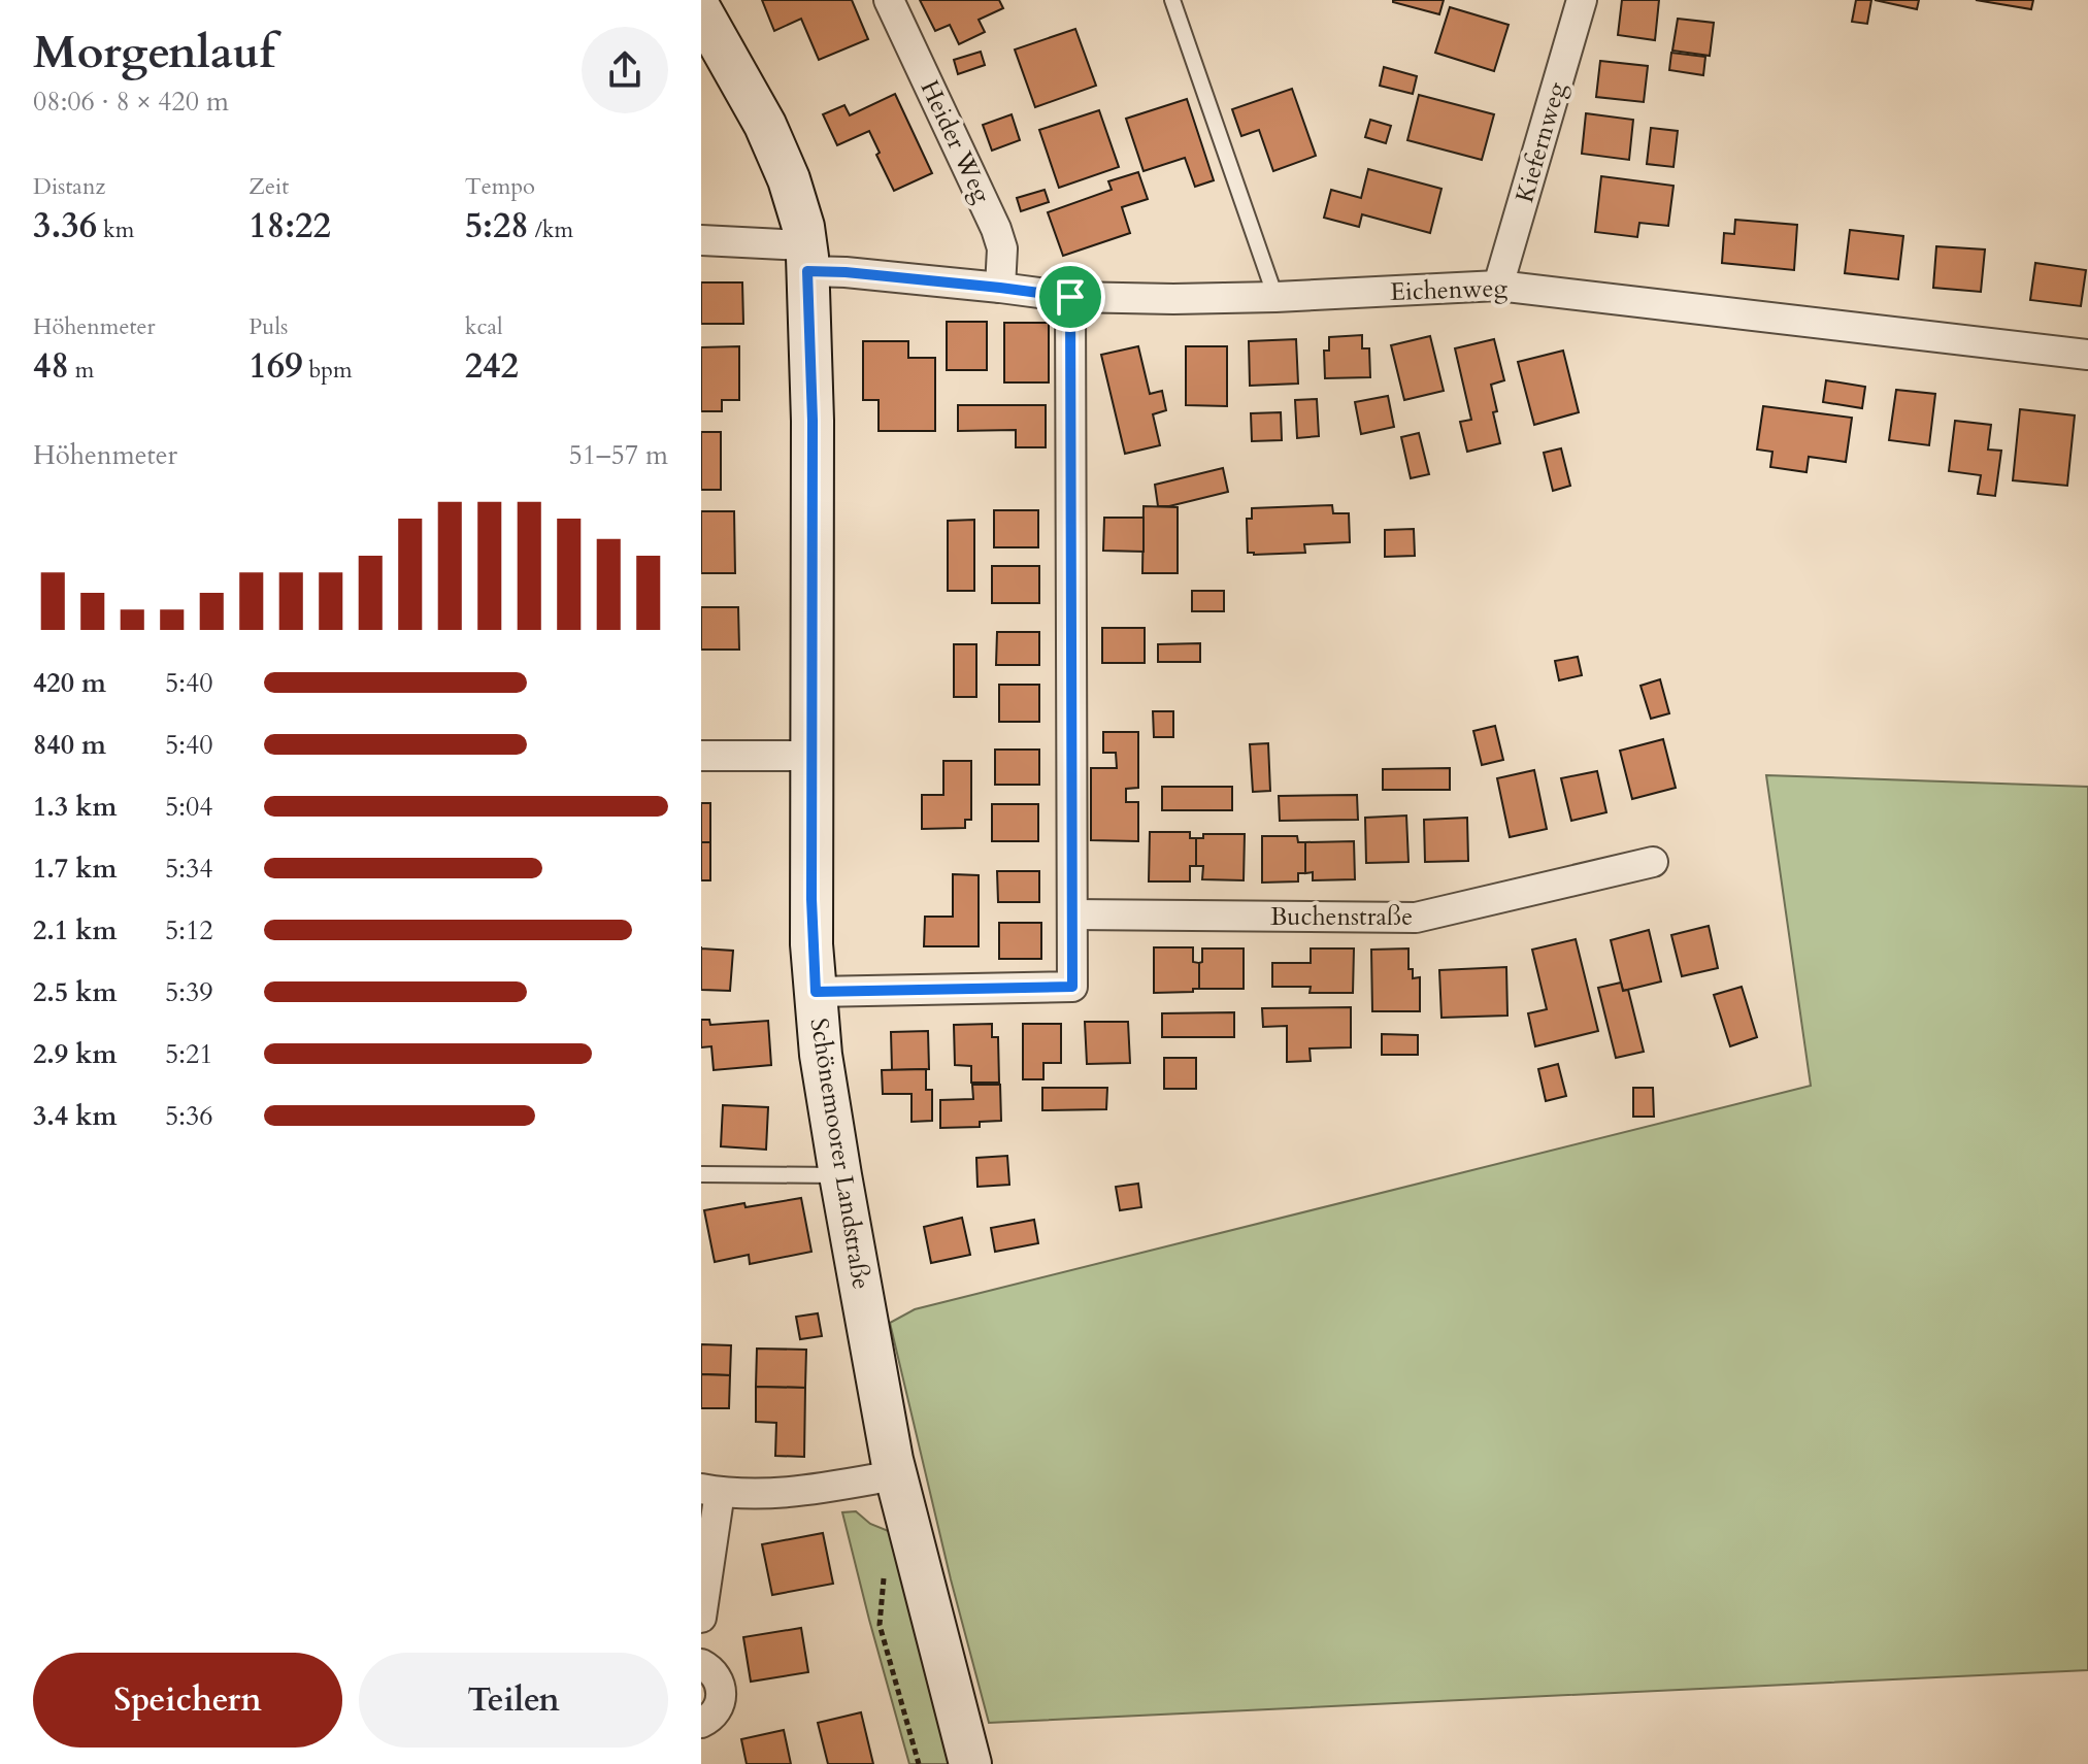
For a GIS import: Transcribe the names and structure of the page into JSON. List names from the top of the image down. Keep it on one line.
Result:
{"streets":{"street":["Heider Weg","Kiefernweg","Eichenweg","Buchenstraße","Schönemoorer Landstraße"]},"crossings":[["Heider Weg","Eichenweg"],["Kiefernweg","Eichenweg"],["Eichenweg","Schönemoorer Landstraße"]],"page":{"heading":["Morgenlauf","08:06 · 8 × 420 m"],"stats":[["Distanz","3.36 km"],["Zeit","18:22"],["Tempo","5:28 /km"],["Höhenmeter","48 m"],["Puls","169 bpm"],["kcal","242"]],"chart":["Höhenmeter","51–57 m"],"list":[{"name":"420 m","note":"5:40"},{"name":"840 m","note":"5:40"},{"name":"1.3 km","note":"5:04"},{"name":"1.7 km","note":"5:34"},{"name":"2.1 km","note":"5:12"},{"name":"2.5 km","note":"5:39"},{"name":"2.9 km","note":"5:21"},{"name":"3.4 km","note":"5:36"}],"buttons":["Speichern","Teilen"]}}
